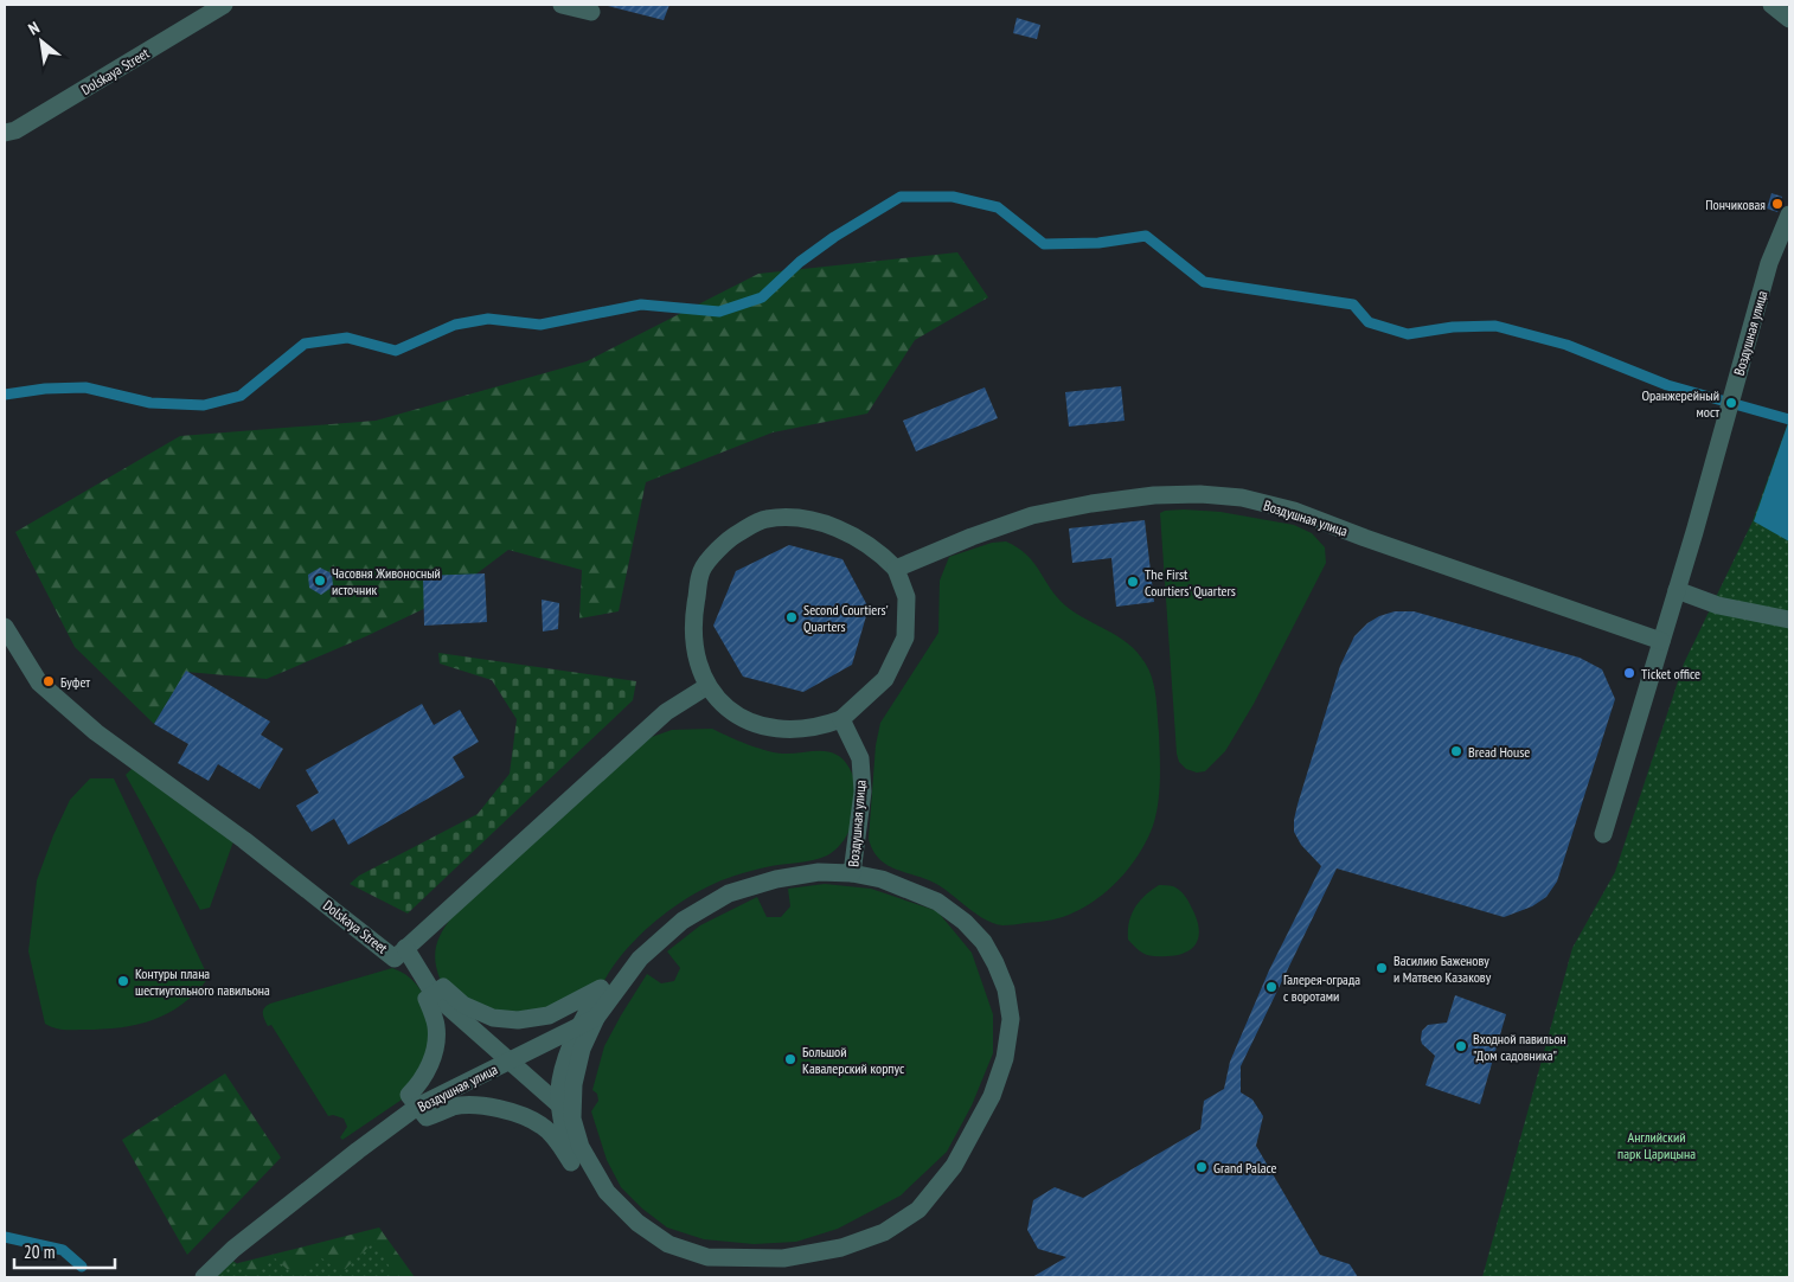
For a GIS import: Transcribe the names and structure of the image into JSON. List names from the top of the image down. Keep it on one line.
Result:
{"streets":{"street":["Dolskaya Street","Воздушная улица"]},"parks":["Английский парк Царицына"],"places":["Пончиковая","Оранжерейный мост","Часовня Живоносный источник","The First Courtiers' Quarters","Second Courtiers' Quarters","Ticket office","Буфет","Bread House","Василию Баженову и Матвею Казакову","Контуры плана шестиугольного павильона","Галерея-ограда с воротами","Входной павильон \"Дом садовника\"","Большой Кавалерский корпус","Grand Palace"],"scale_bar":"20 m","north":"top left"}
